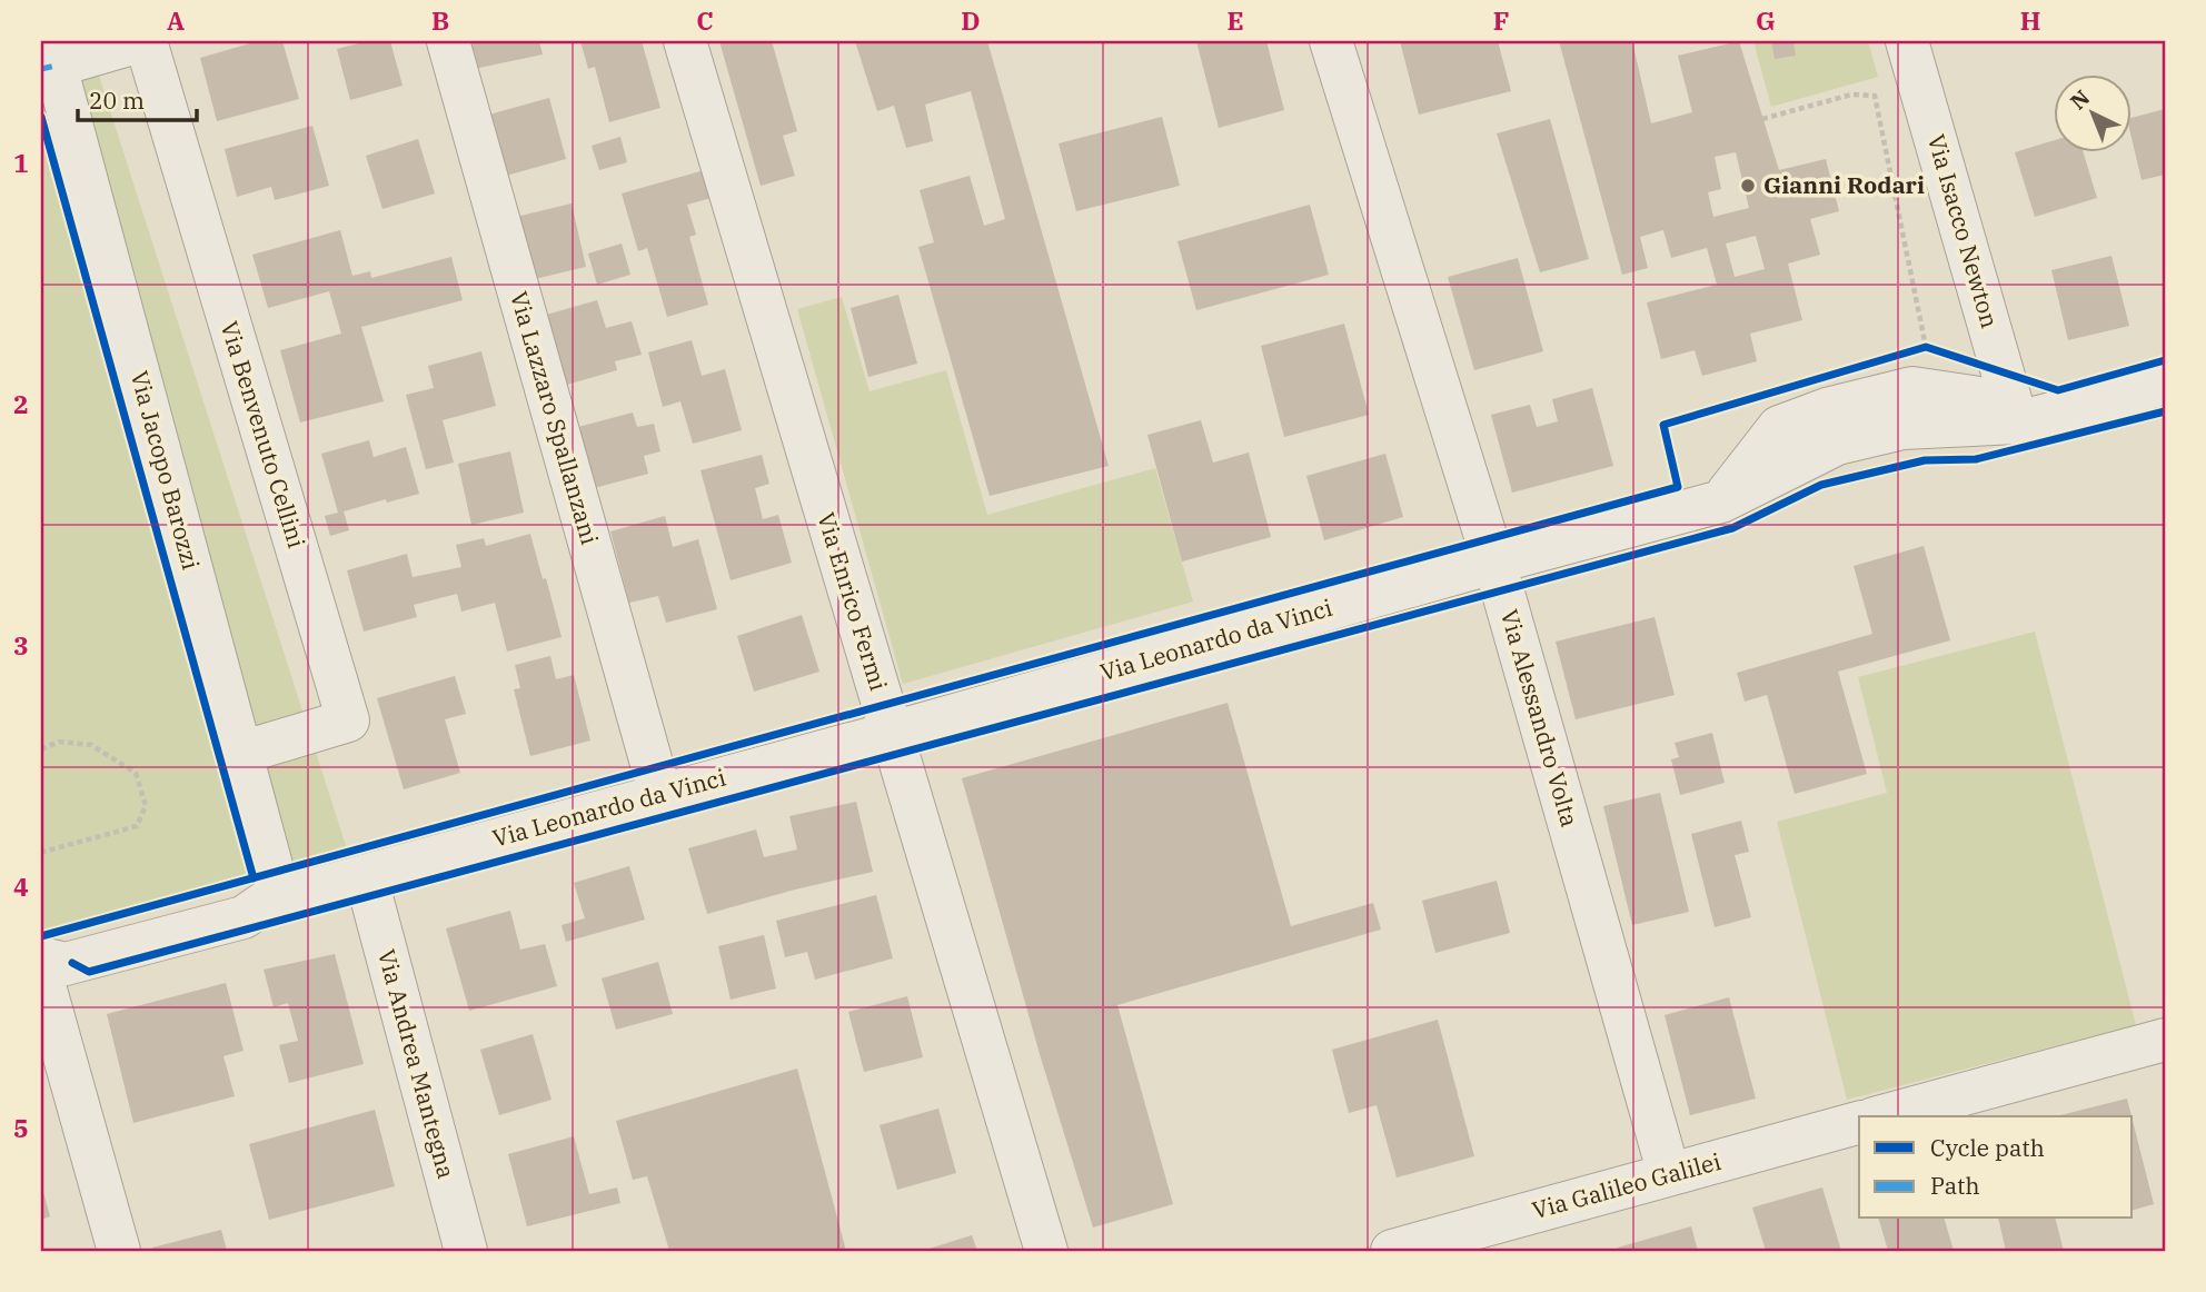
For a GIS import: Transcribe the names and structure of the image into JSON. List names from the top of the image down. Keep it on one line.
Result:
{"streets":{"street":["Via Isacco Newton","Via Lazzaro Spallanzani","Via Benvenuto Cellini","Via Jacopo Barozzi","Via Enrico Fermi","Via Leonardo da Vinci","Via Alessandro Volta","Via Andrea Mantegna","Via Galileo Galilei"]},"crossings":[["Via Isacco Newton","Via Leonardo da Vinci"],["Via Lazzaro Spallanzani","Via Leonardo da Vinci"],["Via Benvenuto Cellini","Via Jacopo Barozzi"],["Via Jacopo Barozzi","Via Leonardo da Vinci"],["Via Enrico Fermi","Via Leonardo da Vinci"],["Via Leonardo da Vinci","Via Alessandro Volta"],["Via Leonardo da Vinci","Via Andrea Mantegna"],["Via Alessandro Volta","Via Galileo Galilei"]],"places":["Gianni Rodari"],"legend":["Cycle path","Path"],"scale_bar":"20 m","north":"top left","grid":{"columns":["A","B","C","D","E","F","G","H"],"rows":["1","2","3","4","5"]}}
